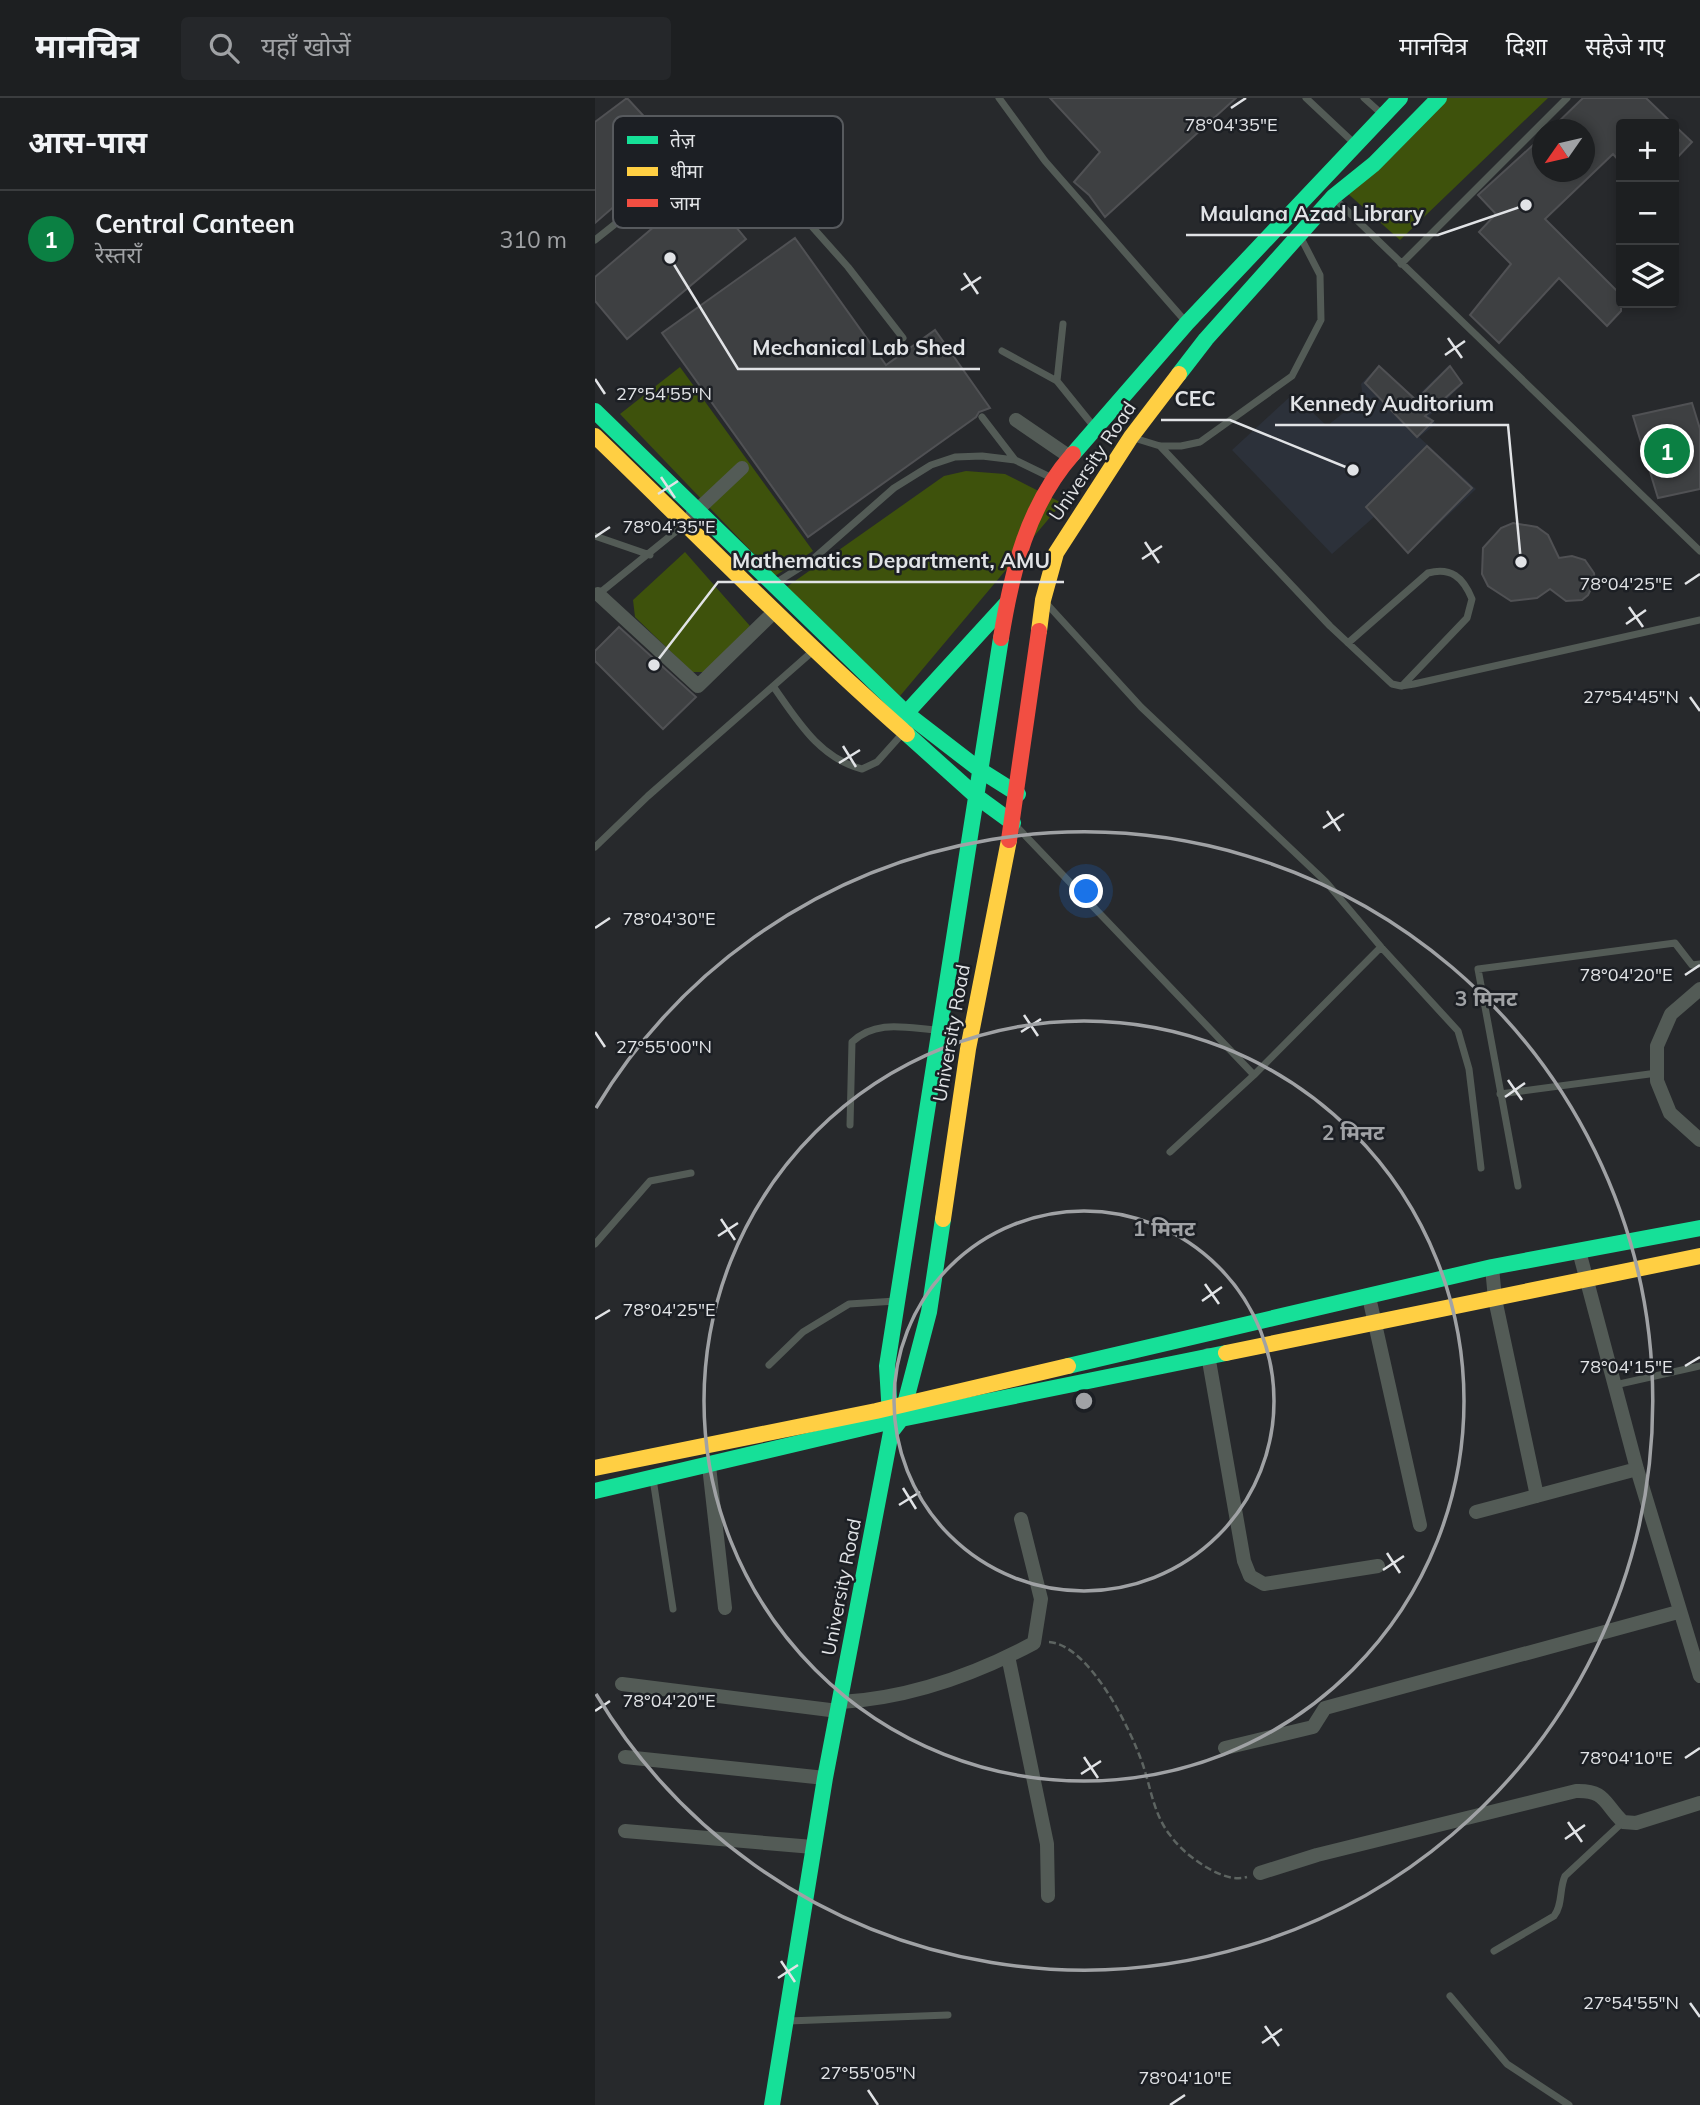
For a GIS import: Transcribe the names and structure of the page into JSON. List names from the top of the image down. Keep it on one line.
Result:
{"streets":{"main road":["University Road"]},"places":["Maulana Azad Library","Mechanical Lab Shed","CEC","Kennedy Auditorium","Mathematics Department, AMU"],"legend":["तेज़","धीमा","जाम"],"north":"bottom left","page":{"header":"मानचित्र","search":"यहाँ खोजें","nav":["मानचित्र","दिशा","सहेजे गए"],"heading":"आस-पास","map_buttons":["+","−"],"list":[{"mark":"1","name":"Central Canteen","note":"रेस्तराँ","value":"310 m"}],"pins":"1"},"coordinates":["78°04'35\"E","27°54'55\"N","78°04'25\"E","27°54'45\"N","78°04'30\"E","78°04'20\"E","27°55'00\"N","78°04'15\"E","78°04'10\"E","27°55'05\"N"],"rings":["3 मिनट","2 मिनट","1 मिनट"]}
